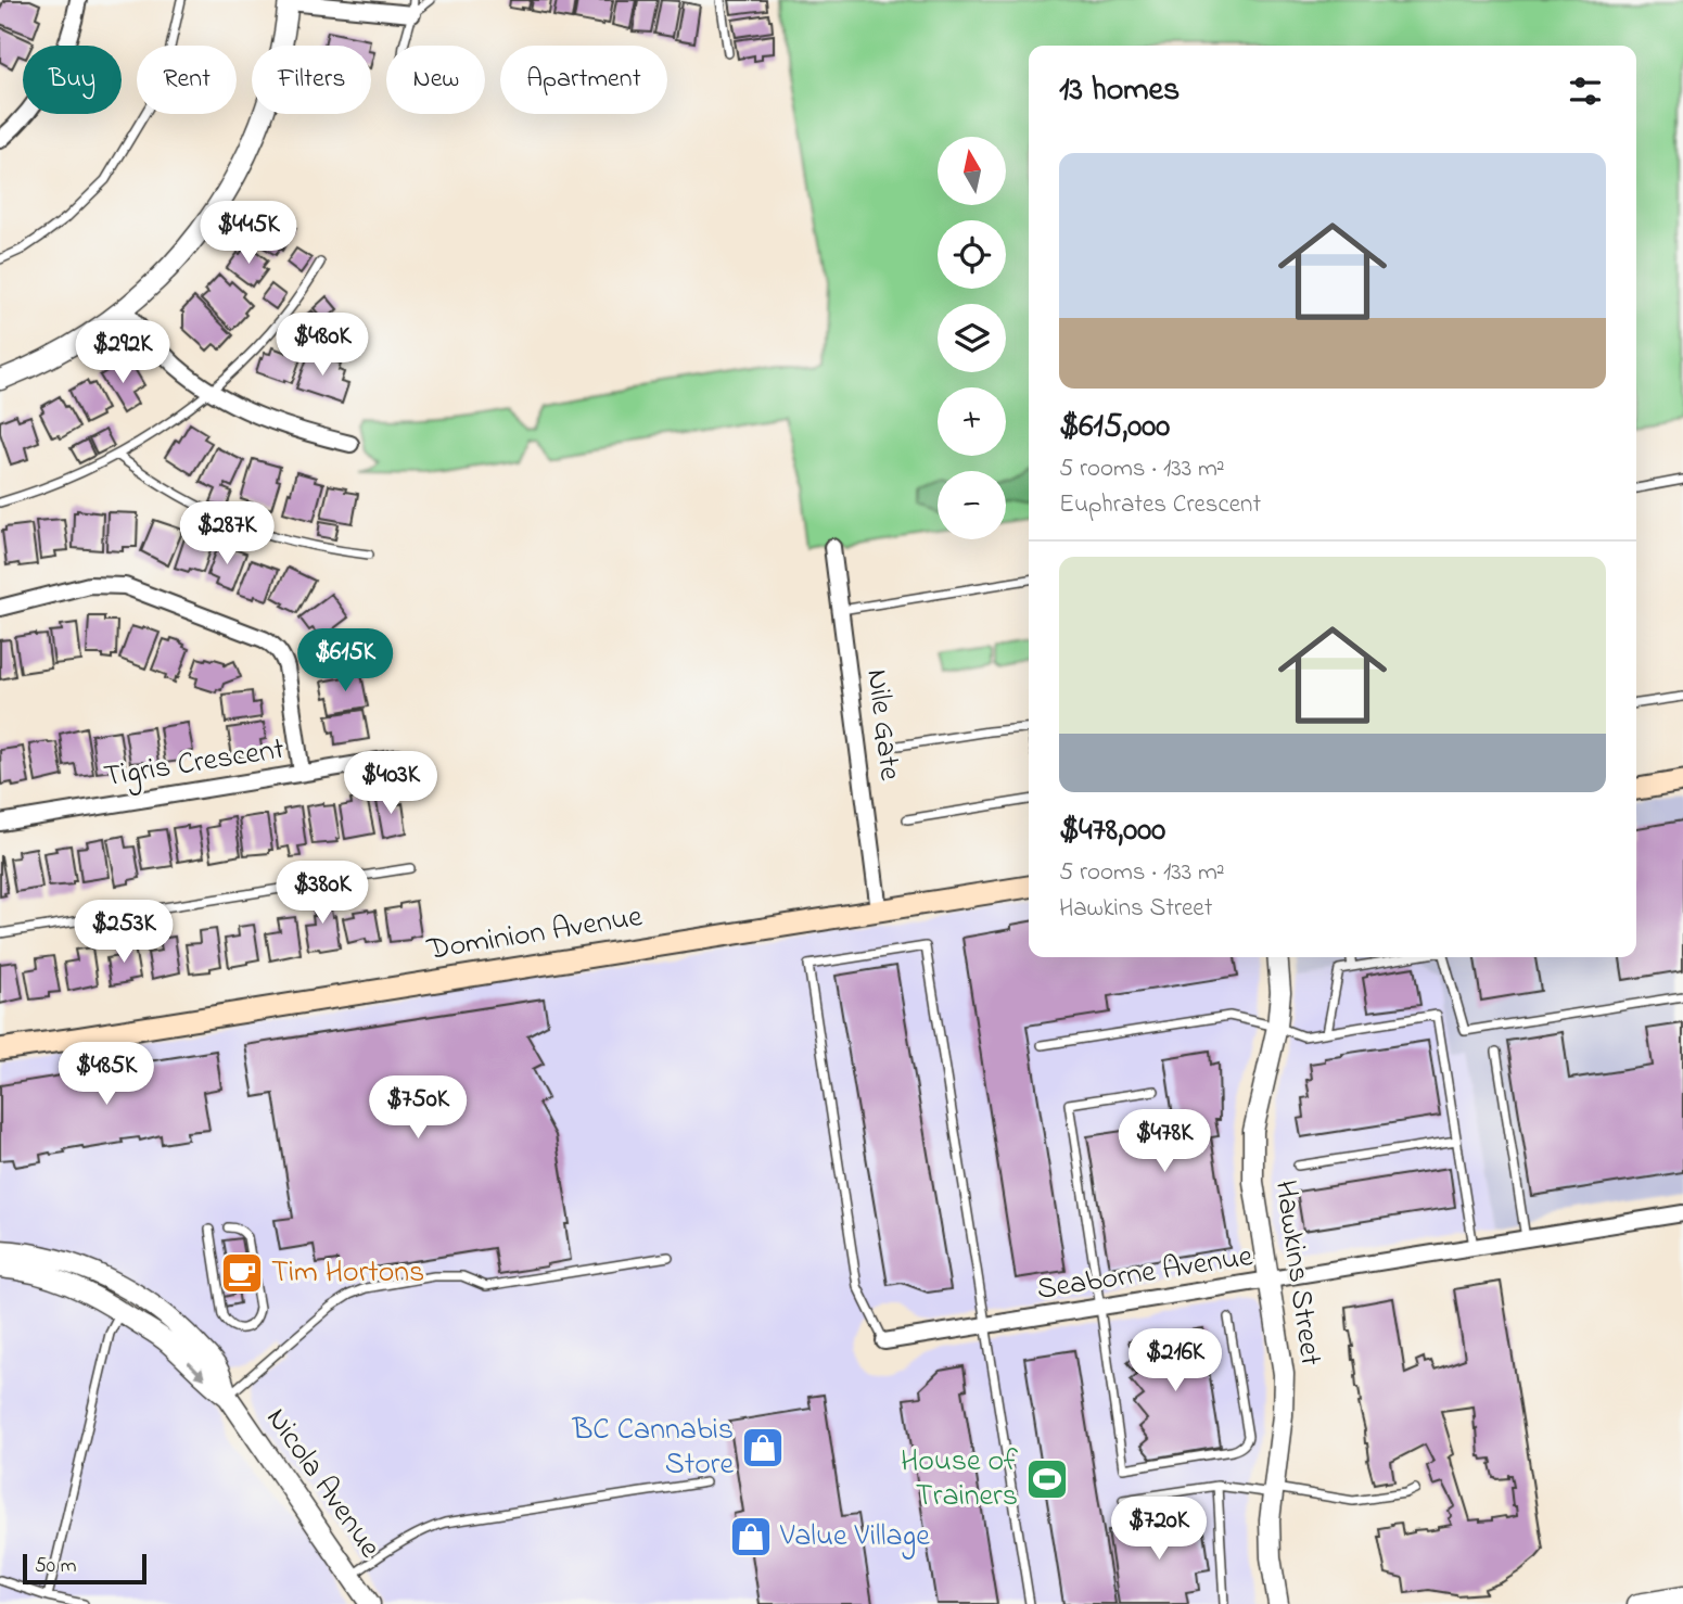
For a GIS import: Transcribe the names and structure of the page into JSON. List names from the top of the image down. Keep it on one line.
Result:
{"streets":{"main road":["Dominion Avenue"],"street":["Nile Gate","Tigris Crescent","Hawkins Street","Seaborne Avenue","Nicola Avenue"]},"crossings":[["Nile Gate","Dominion Avenue"],["Hawkins Street","Seaborne Avenue"]],"places":{"cafe":["Tim Hortons"],"shop":["BC Cannabis Store","Value Village"],"sports":["House of Trainers"]},"scale_bar":"50 m","north":"top","page":{"chip":["Buy","Rent","Filters","New","Apartment"],"heading":"13 homes","map_buttons":["+","−"],"list":[{"name":"$615,000","note":"5 rooms · 133 m² · Euphrates Crescent"},{"name":"$478,000","note":"5 rooms · 133 m² · Hawkins Street"}],"price":["$445K","$480K","$292K","$287K","$615K","$403K","$380K","$253K","$485K","$750K","$478K","$216K","$720K"],"scale":"50 m"}}
